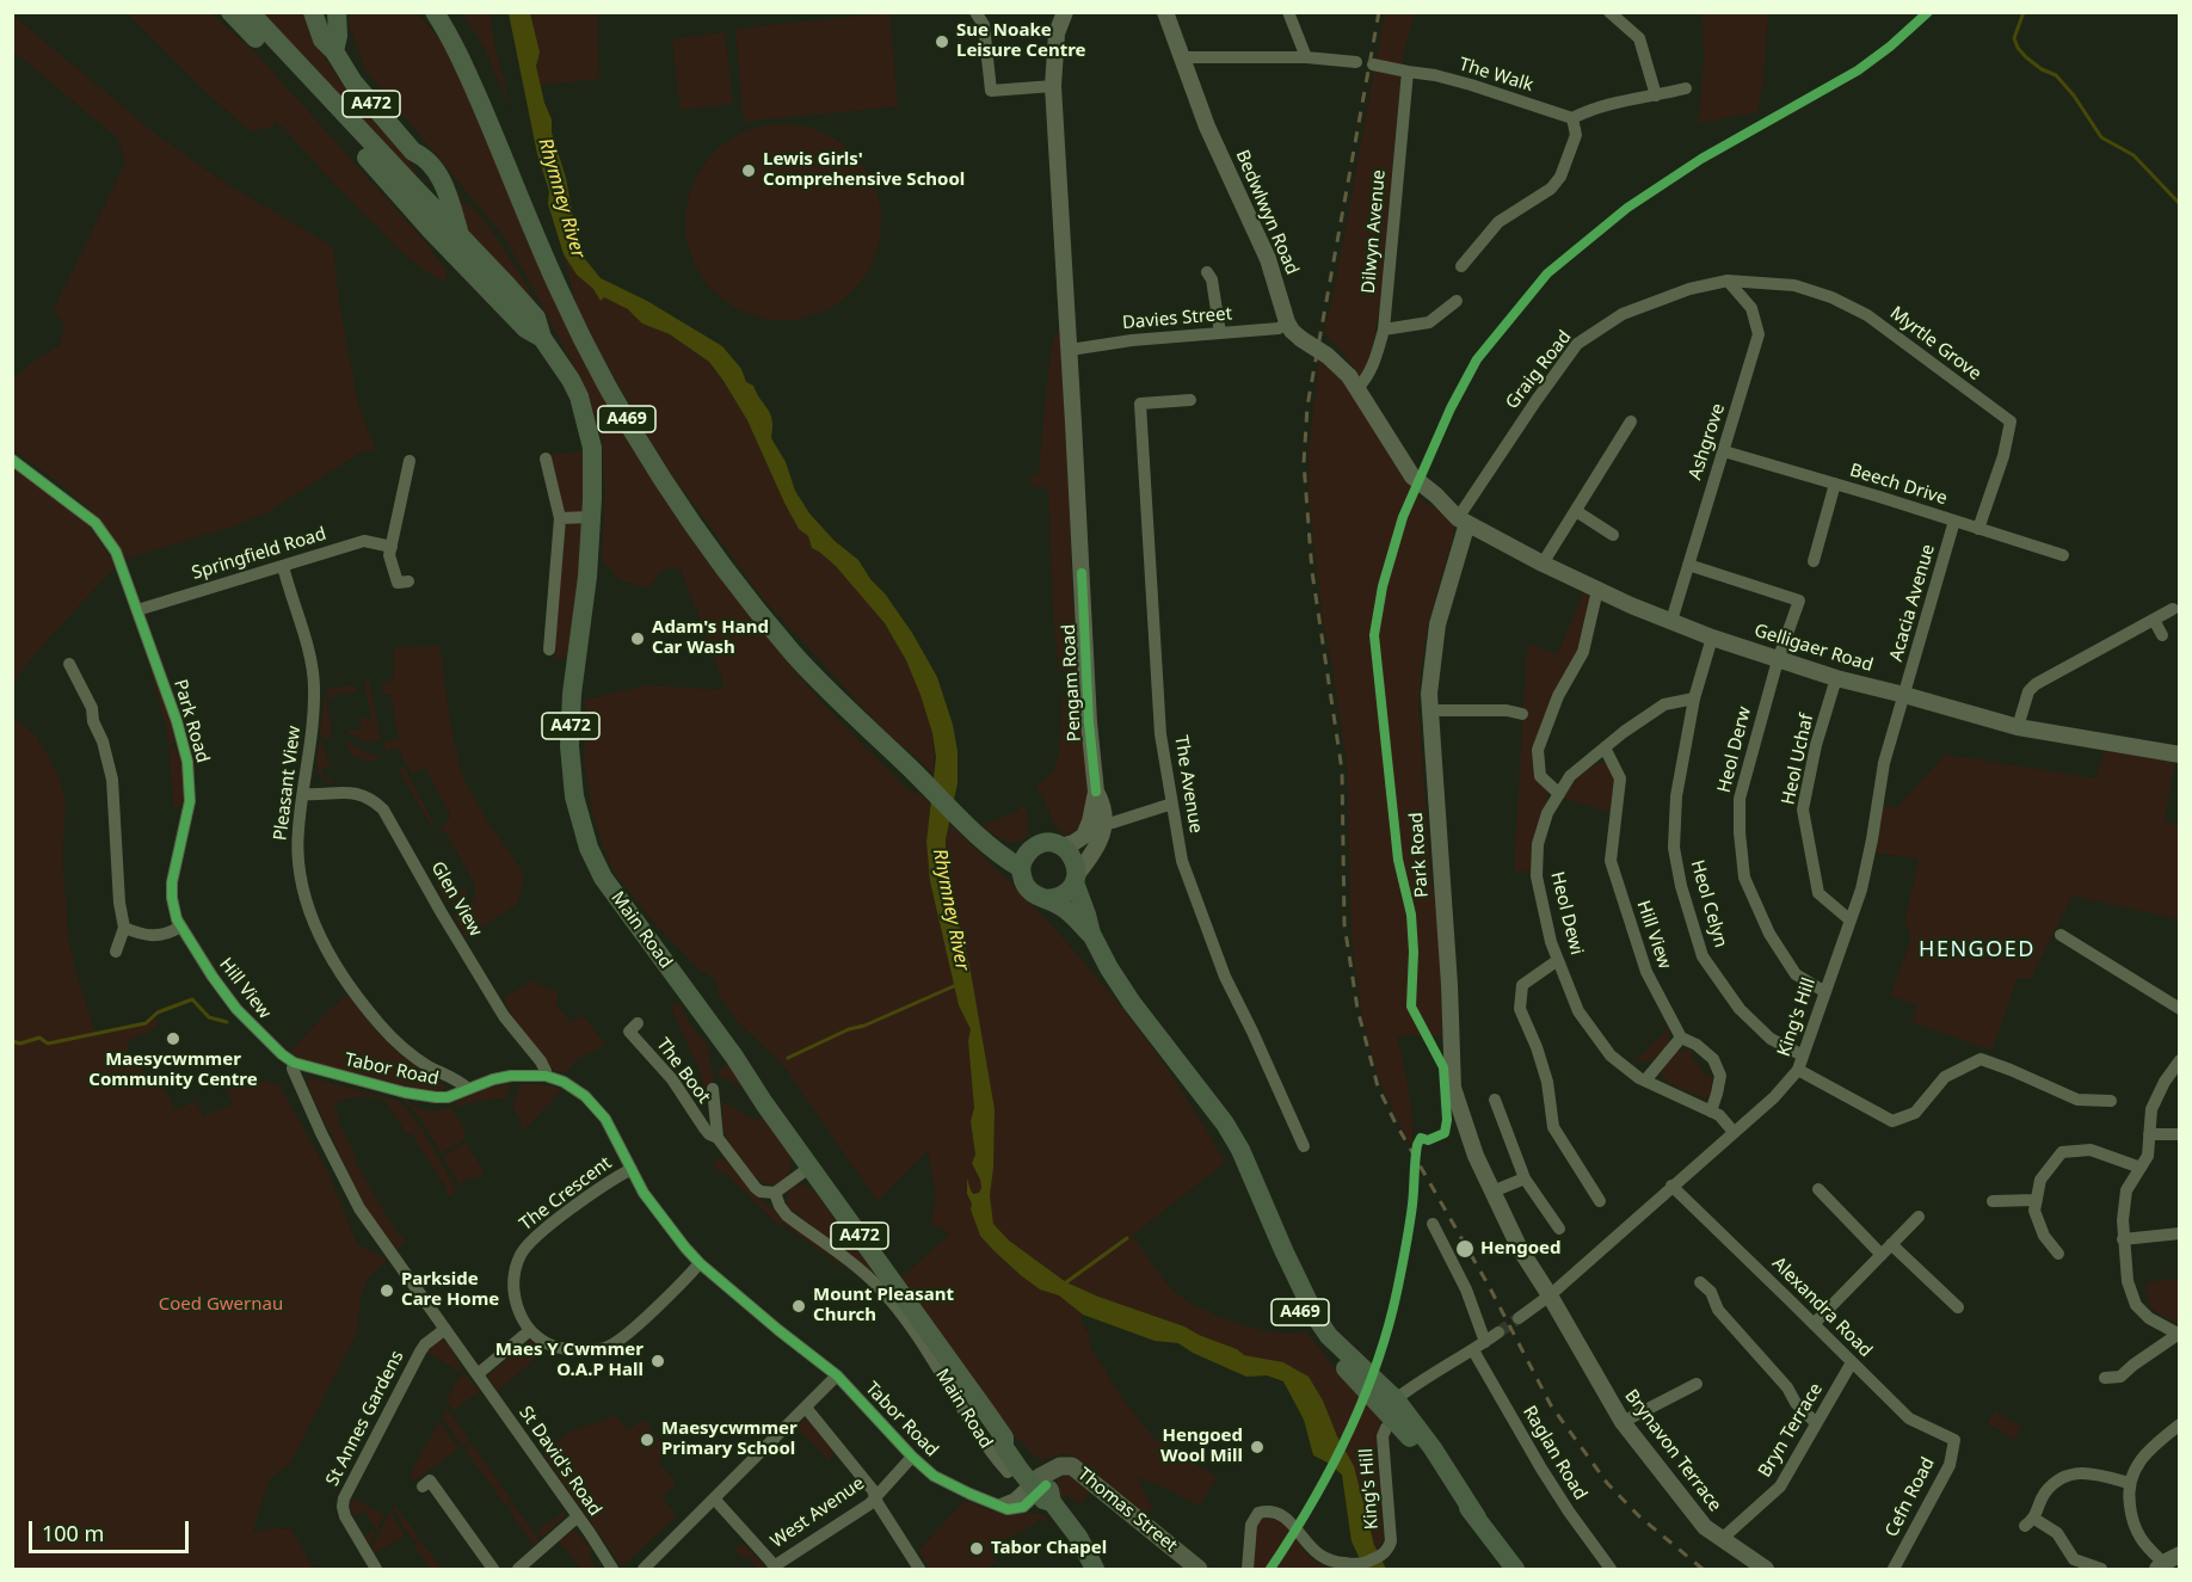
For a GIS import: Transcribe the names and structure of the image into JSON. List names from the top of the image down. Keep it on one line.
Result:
{"streets":{"main road":["A472","A469","Main Road","Thomas Street"],"street":["The Walk","Bedwlwyn Road","Dilwyn Avenue","Davies Street","Myrtle Grove","Graig Road","Ashgrove","Beech Drive","Springfield Road","Acacia Avenue","Gelligaer Road","Pengam Road","Park Road","Heol Derw","Heol Uchaf","Pleasant View","The Avenue","Glen View","Heol Celyn","Heol Dewi","Hill View","King's Hill","Tabor Road","The Boot","The Crescent","Alexandra Road","St Annes Gardens","Bryn Terrace","Brynavon Terrace","Raglan Road","St David's Road","Cefn Road","West Avenue"]},"crossings":[["The Walk","Dilwyn Avenue"],["A472","Main Road"],["Bedwlwyn Road","Dilwyn Avenue"],["Bedwlwyn Road","Davies Street"],["Bedwlwyn Road","Graig Road"],["Bedwlwyn Road","Gelligaer Road"],["Bedwlwyn Road","Park Road"],["Davies Street","Pengam Road"],["Myrtle Grove","Graig Road"],["Myrtle Grove","Ashgrove"],["Myrtle Grove","Beech Drive"],["Graig Road","Ashgrove"],["Graig Road","Gelligaer Road"],["Graig Road","Park Road"],["A469","Pengam Road"],["A469","King's Hill"],["Ashgrove","Beech Drive"],["Ashgrove","Gelligaer Road"],["Ashgrove","Heol Derw"],["Beech Drive","Acacia Avenue"],["Springfield Road","Park Road"],["Springfield Road","Pleasant View"],["Acacia Avenue","Gelligaer Road"],["Acacia Avenue","King's Hill"],["Gelligaer Road","Park Road"],["Gelligaer Road","Heol Derw"],["Gelligaer Road","Heol Uchaf"],["Gelligaer Road","Heol Celyn"],["Gelligaer Road","King's Hill"],["Park Road","Hill View"],["Park Road","King's Hill"],["Park Road","Brynavon Terrace"],["Heol Derw","King's Hill"],["Heol Uchaf","King's Hill"],["Pleasant View","Glen View"],["Pleasant View","Tabor Road"],["Glen View","Tabor Road"],["Heol Celyn","Heol Dewi"],["Heol Celyn","King's Hill"],["Heol Dewi","Hill View"],["Heol Dewi","King's Hill"],["Main Road","Tabor Road"],["Main Road","Thomas Street"],["Hill View","Tabor Road"],["King's Hill","Alexandra Road"],["King's Hill","Brynavon Terrace"],["Tabor Road","The Crescent"],["Tabor Road","Thomas Street"],["Tabor Road","West Avenue"],["Alexandra Road","Bryn Terrace"],["Alexandra Road","Cefn Road"],["Bryn Terrace","Brynavon Terrace"]],"districts":["HENGOED"],"water":["Rhymney River"],"parks":["Coed Gwernau"],"places":["Sue Noake Leisure Centre","Lewis Girls' Comprehensive School","Adam's Hand Car Wash","Maesycwmmer Community Centre","Hengoed","Parkside Care Home","Mount Pleasant Church","Maes Y Cwmmer O.A.P Hall","Maesycwmmer Primary School","Hengoed Wool Mill","Tabor Chapel"],"scale_bar":"100 m"}
